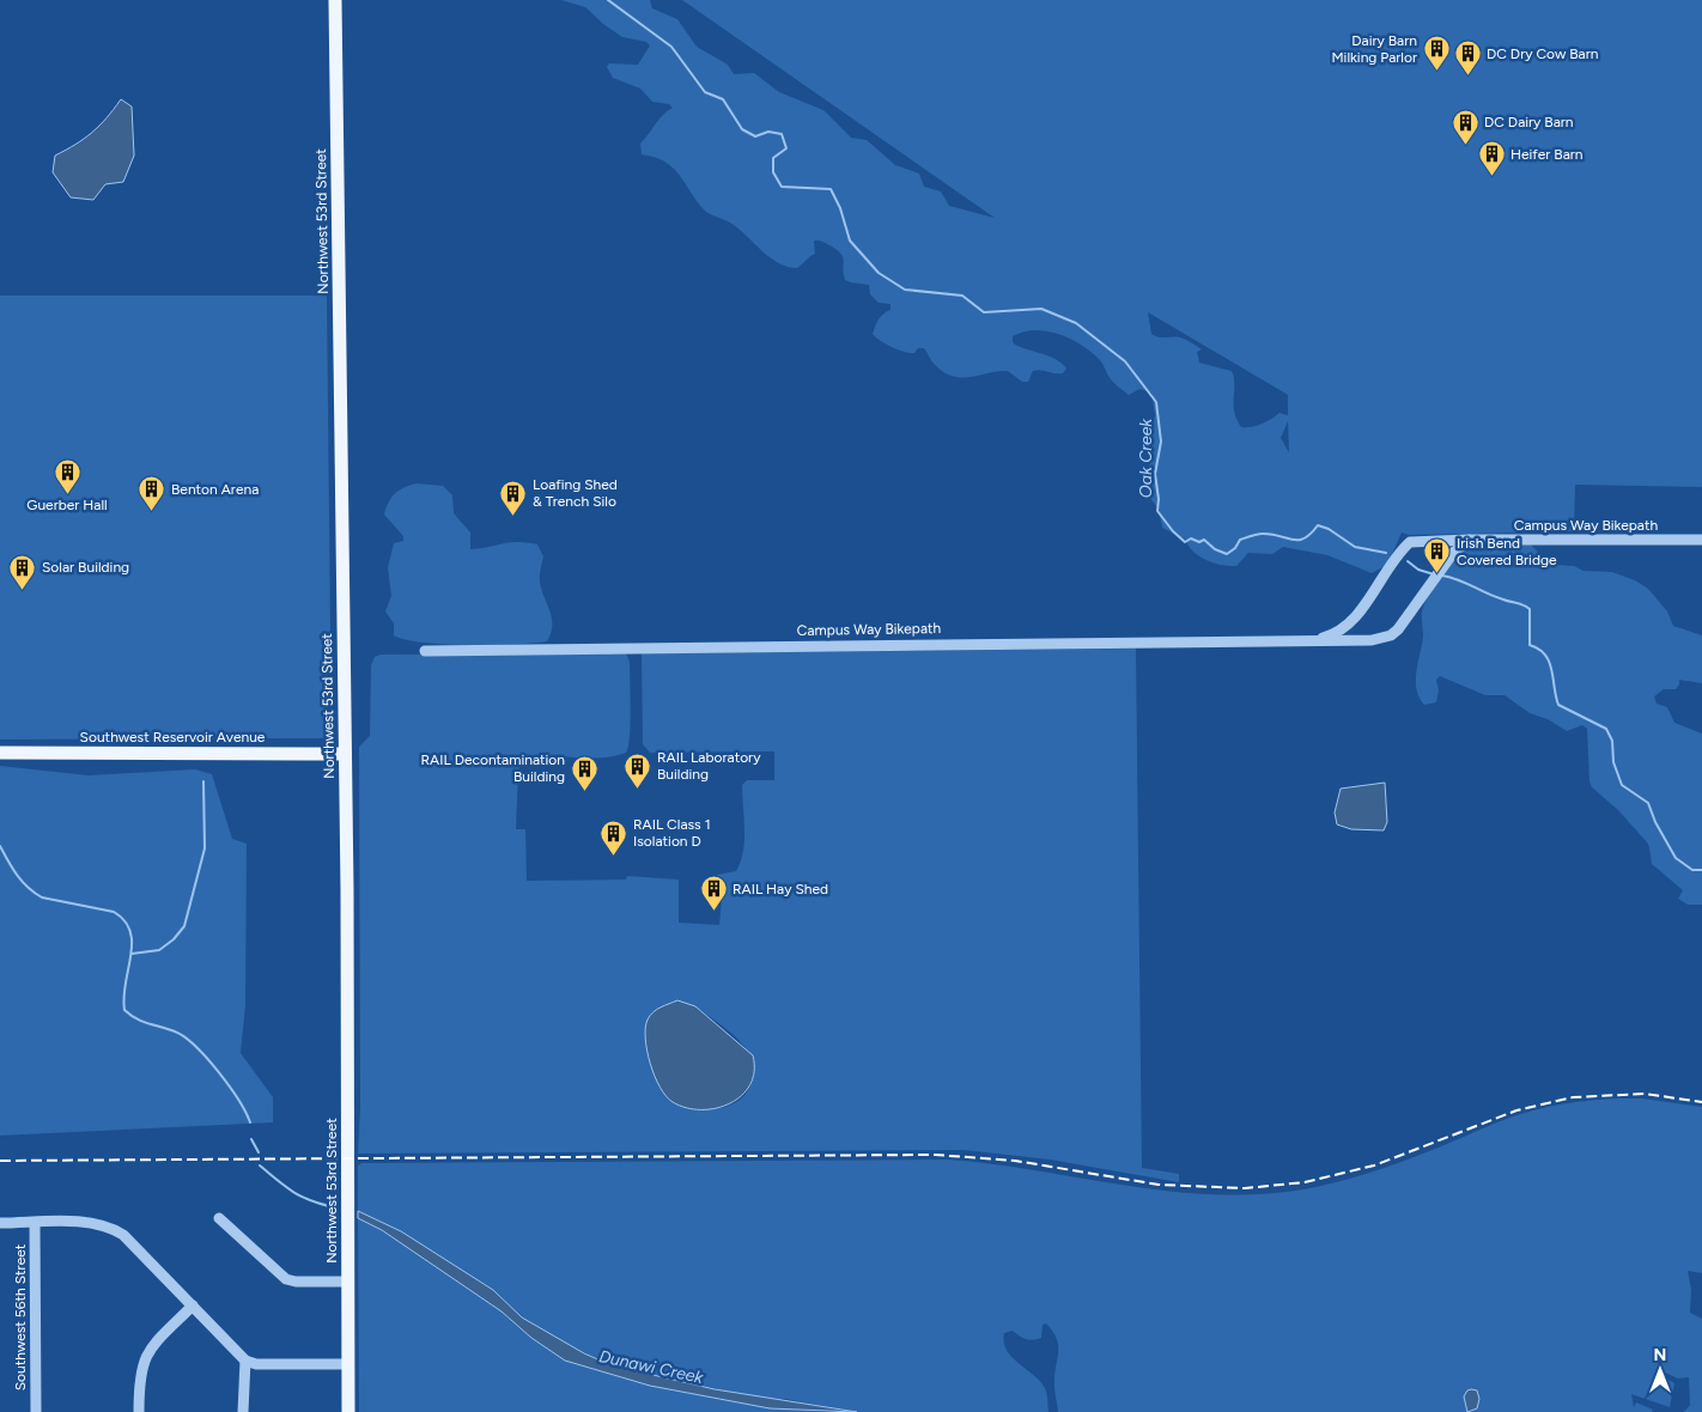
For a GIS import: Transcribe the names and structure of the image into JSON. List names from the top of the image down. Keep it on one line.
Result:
{"streets":{"main road":["Northwest 53rd Street","Southwest Reservoir Avenue"],"street":["Campus Way Bikepath","Southwest 56th Street"]},"crossings":[["Northwest 53rd Street","Southwest Reservoir Avenue"]],"water":["Oak Creek","Dunawi Creek"],"places":{"building":["Dairy Barn Milking Parlor","DC Dry Cow Barn","DC Dairy Barn","Heifer Barn","Guerber Hall","Benton Arena","Loafing Shed & Trench Silo","Irish Bend Covered Bridge","Solar Building","RAIL Laboratory Building","RAIL Decontamination Building","RAIL Class 1 Isolation D","RAIL Hay Shed"]},"north":"top"}
